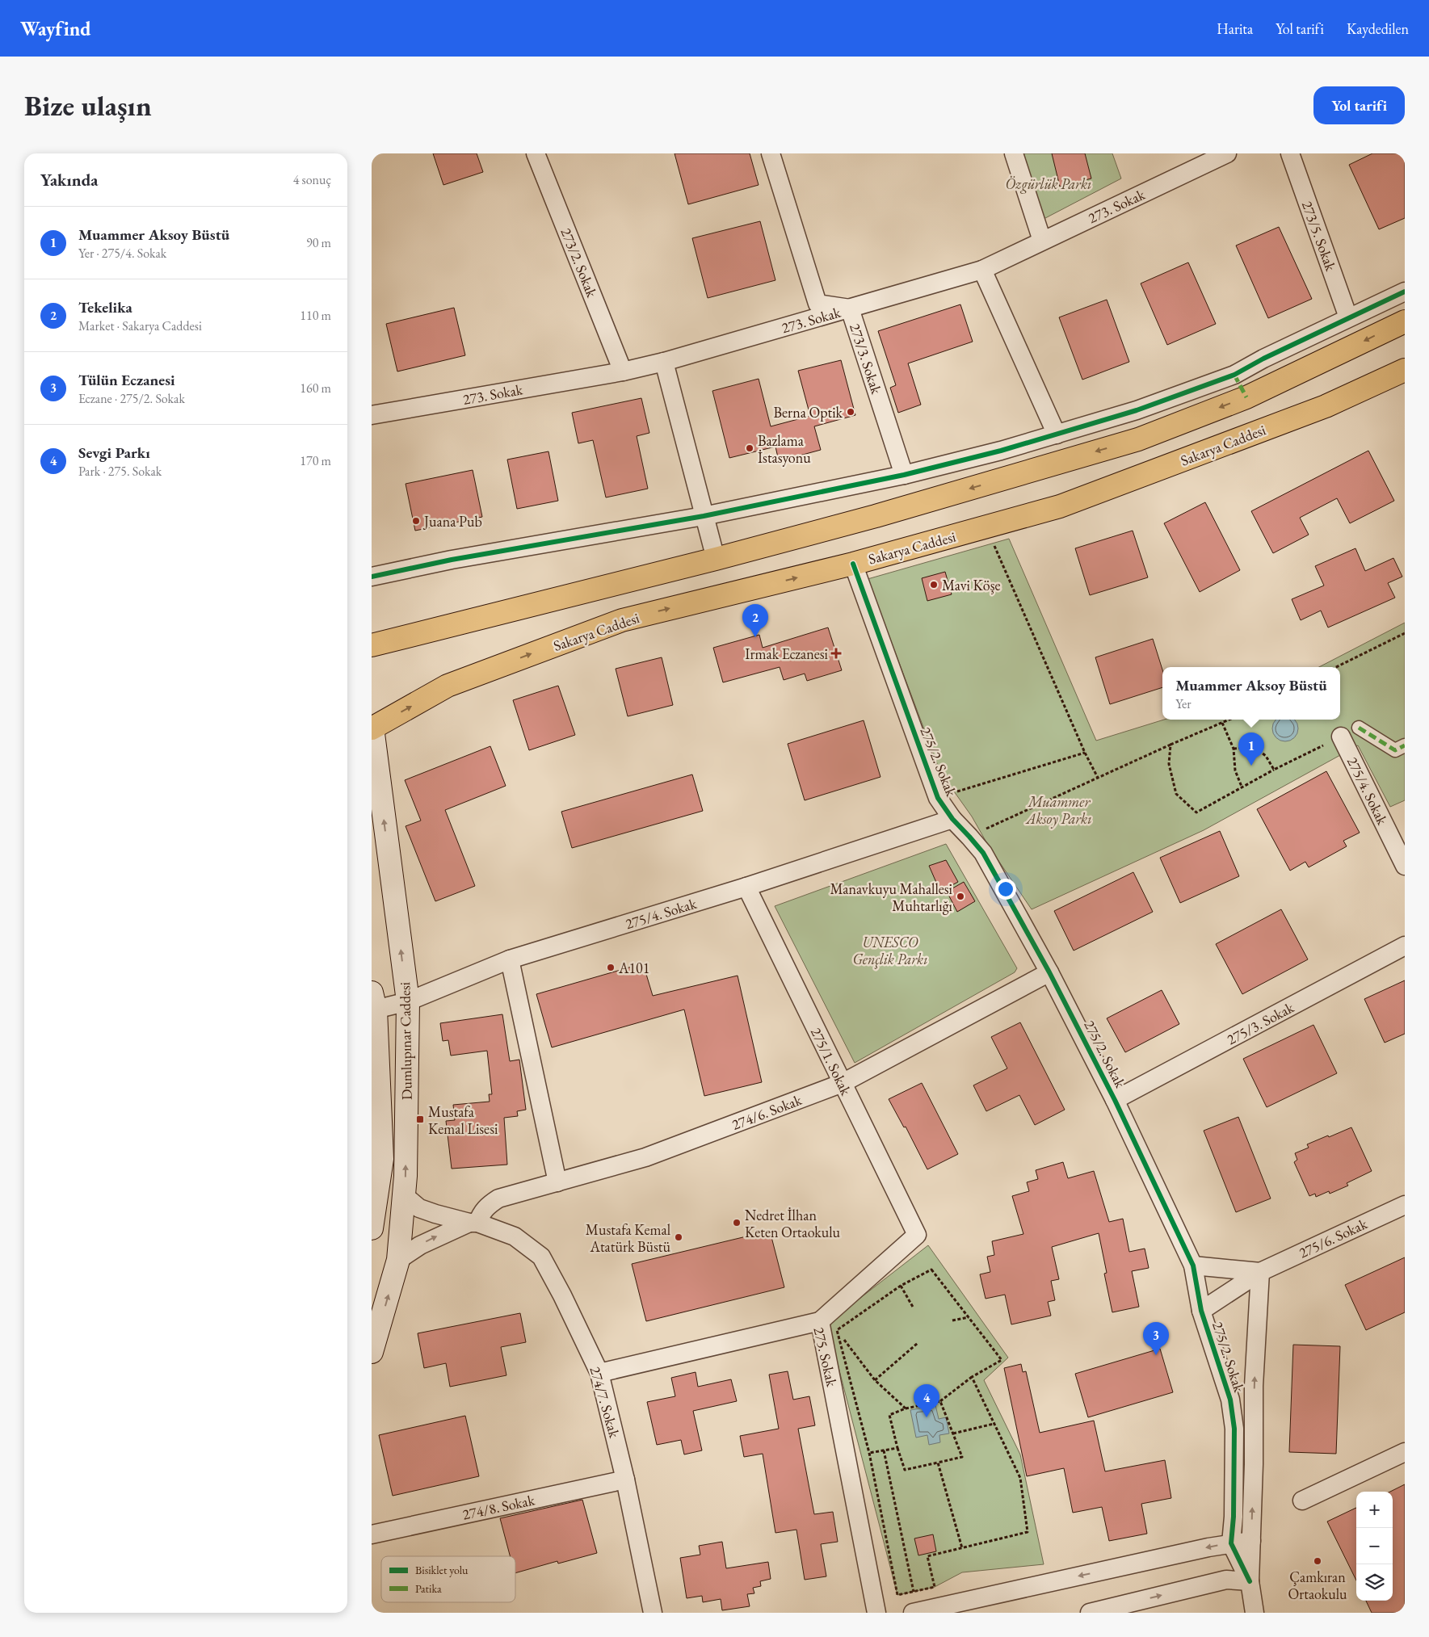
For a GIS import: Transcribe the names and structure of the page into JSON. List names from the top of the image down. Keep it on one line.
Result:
{"streets":{"main road":["Sakarya Caddesi","Dumlupınar Caddesi"],"street":["273. Sokak","273/5. Sokak","273/2. Sokak","273/3. Sokak","275/2. Sokak","275/4. Sokak","275/3. Sokak","275/1. Sokak","274/6. Sokak","275/6. Sokak","275. Sokak","274/7. Sokak","274/8. Sokak"]},"crossings":[["273. Sokak","273/2. Sokak"],["273. Sokak","273/3. Sokak"],["Sakarya Caddesi","275/2. Sokak"],["Sakarya Caddesi","Dumlupınar Caddesi"],["275/2. Sokak","275/4. Sokak"],["275/2. Sokak","275/3. Sokak"],["275/2. Sokak","274/6. Sokak"],["275/2. Sokak","275/6. Sokak"],["275/4. Sokak","Dumlupınar Caddesi"],["275/4. Sokak","275/1. Sokak"],["Dumlupınar Caddesi","274/7. Sokak"],["275/1. Sokak","274/6. Sokak"],["275/1. Sokak","275. Sokak"],["274/6. Sokak","274/7. Sokak"],["275. Sokak","274/7. Sokak"],["274/7. Sokak","274/8. Sokak"]],"parks":["Özgürlük Parkı","Muammer Aksoy Parkı","UNESCO Gençlik Parkı"],"places":{"other":["Berna Optik","Bazlama İstasyonu","Juana Pub","Mavi Köşe","Manavkuyu Mahallesi Muhtarlığı","A101","Nedret İlhan Keten Ortaokulu","Mustafa Kemal Atatürk Büstü","Çamkıran Ortaokulu"],"health":["Irmak Eczanesi"],"transit":["Mustafa Kemal Lisesi"]},"legend":["Bisiklet yolu","Patika"],"page":{"header":"Wayfind","nav":["Harita","Yol tarifi","Kaydedilen"],"buttons":"Yol tarifi","title":"Bize ulaşın","heading":["Yakında","4 sonuç"],"list":[{"mark":"1","name":"Muammer Aksoy Büstü","note":"Yer · 275/4. Sokak","value":"90 m"},{"mark":"2","name":"Tekelika","note":"Market · Sakarya Caddesi","value":"110 m"},{"mark":"3","name":"Tülün Eczanesi","note":"Eczane · 275/2. Sokak","value":"160 m"},{"mark":"4","name":"Sevgi Parkı","note":"Park · 275. Sokak","value":"170 m"}],"pins":["2","1","3","4"],"popup":["Muammer Aksoy Büstü","Yer"],"map_buttons":["+","−"]}}
